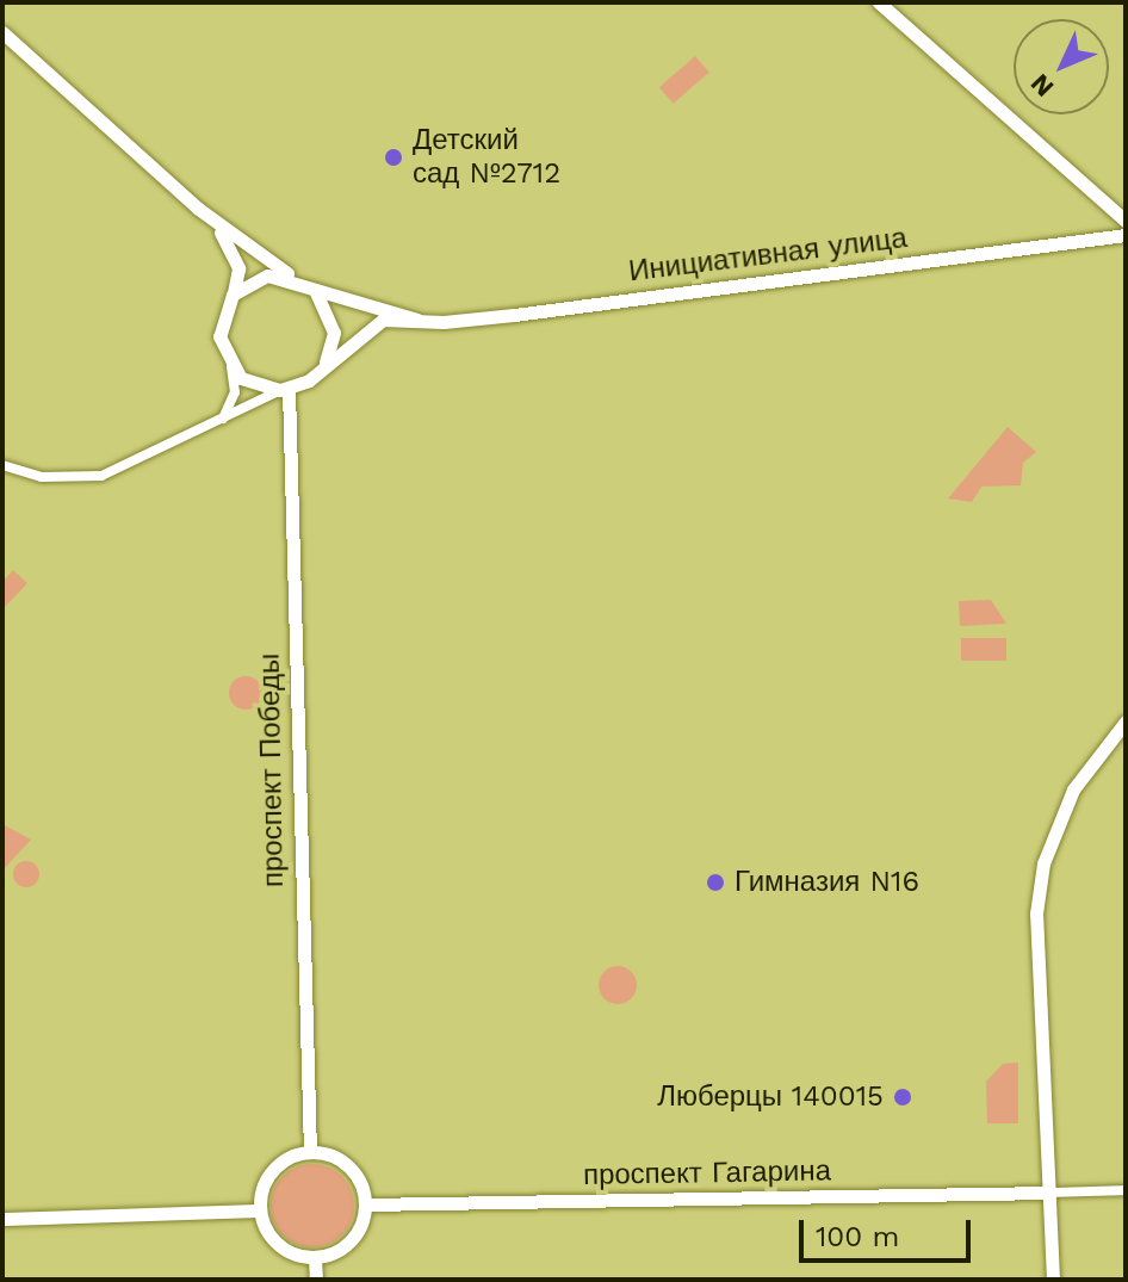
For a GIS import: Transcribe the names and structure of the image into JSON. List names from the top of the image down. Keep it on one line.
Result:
{"streets":{"street":["Инициативная улица","проспект Победы","проспект Гагарина"]},"crossings":[["Инициативная улица","проспект Победы"],["проспект Победы","проспект Гагарина"]],"places":["Детский сад №2712","Гимназия N16","Люберцы 140015"],"scale_bar":"100 m","north":"bottom left"}
